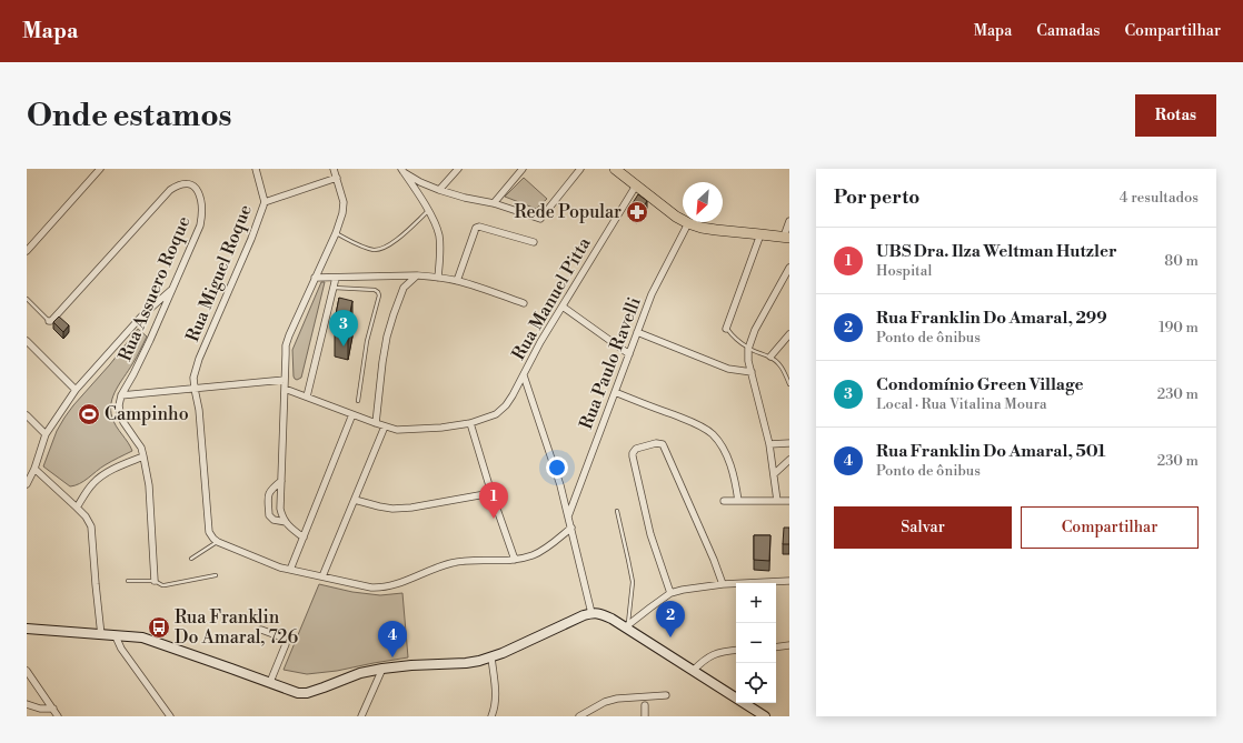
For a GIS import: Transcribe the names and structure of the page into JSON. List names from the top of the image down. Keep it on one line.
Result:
{"streets":{"street":["Rua Miguel Roque","Rua Assuero Roque","Rua Manuel Pitta","Rua Paulo Ravelli"]},"crossings":[["Rua Manuel Pitta","Rua Paulo Ravelli"]],"places":{"pharmacy":["Rede Popular"],"sports":["Campinho"],"bus stop":["Rua Franklin Do Amaral, 726"]},"north":"bottom left","page":{"header":"Mapa","nav":["Mapa","Camadas","Compartilhar"],"buttons":["Rotas",["Salvar","Compartilhar"]],"title":"Onde estamos","heading":["Por perto","4 resultados"],"list":[{"mark":"1","name":"UBS Dra. Ilza Weltman Hutzler","note":"Hospital","value":"80 m"},{"mark":"2","name":"Rua Franklin Do Amaral, 299","note":"Ponto de ônibus","value":"190 m"},{"mark":"3","name":"Condomínio Green Village","note":"Local · Rua Vitalina Moura","value":"230 m"},{"mark":"4","name":"Rua Franklin Do Amaral, 501","note":"Ponto de ônibus","value":"230 m"}],"pins":["3","1","2","4"],"map_buttons":["+","−"]}}
